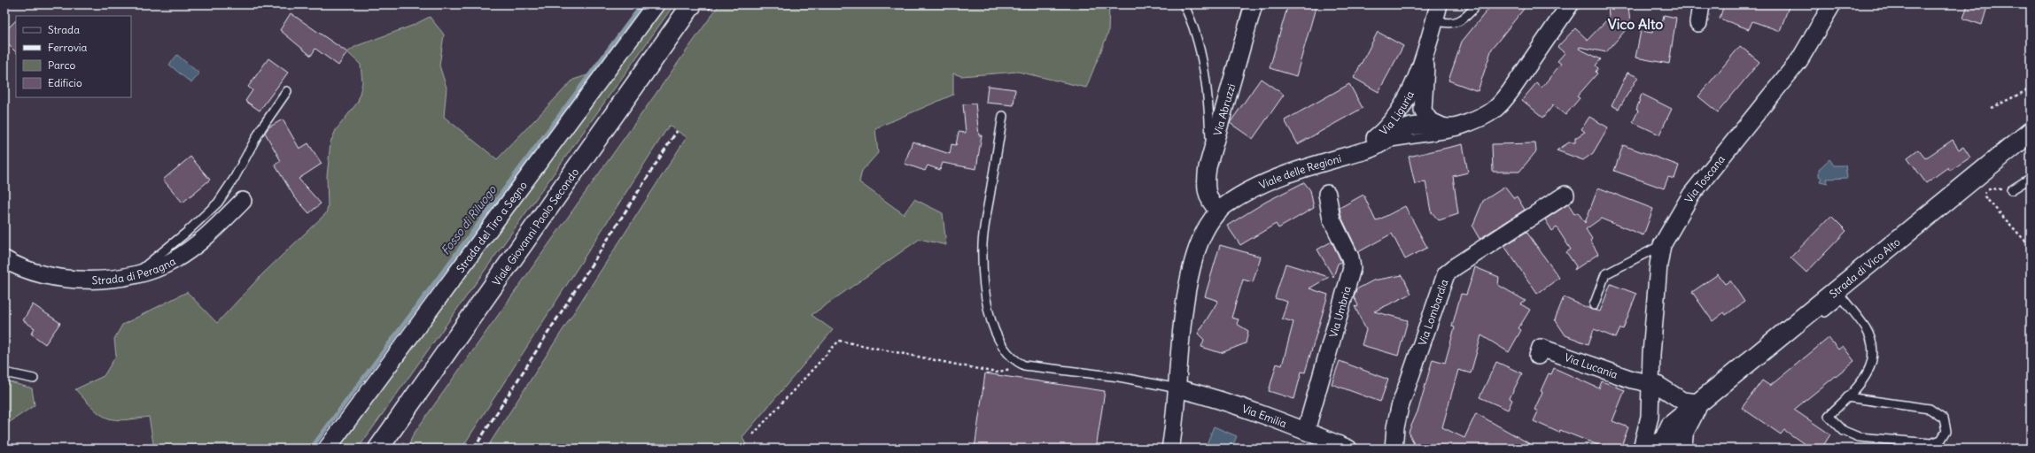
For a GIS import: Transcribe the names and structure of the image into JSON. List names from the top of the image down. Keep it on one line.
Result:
{"streets":{"main road":["Viale Giovanni Paolo Secondo","Strada di Vico Alto"],"street":["Via Abruzzi","Via Liguria","Viale delle Regioni","Via Toscana","Strada del Tiro a Segno","Strada di Peragna","Via Umbria","Via Lombardia","Via Lucania","Via Emilia"]},"crossings":[["Via Abruzzi","Viale delle Regioni"],["Via Liguria","Viale delle Regioni"],["Viale delle Regioni","Via Emilia"],["Via Toscana","Strada di Vico Alto"],["Via Toscana","Via Lucania"],["Via Umbria","Via Emilia"]],"districts":["Vico Alto"],"water":["Fosso di Riluogo"],"legend":["Strada","Ferrovia","Parco","Edificio"]}
